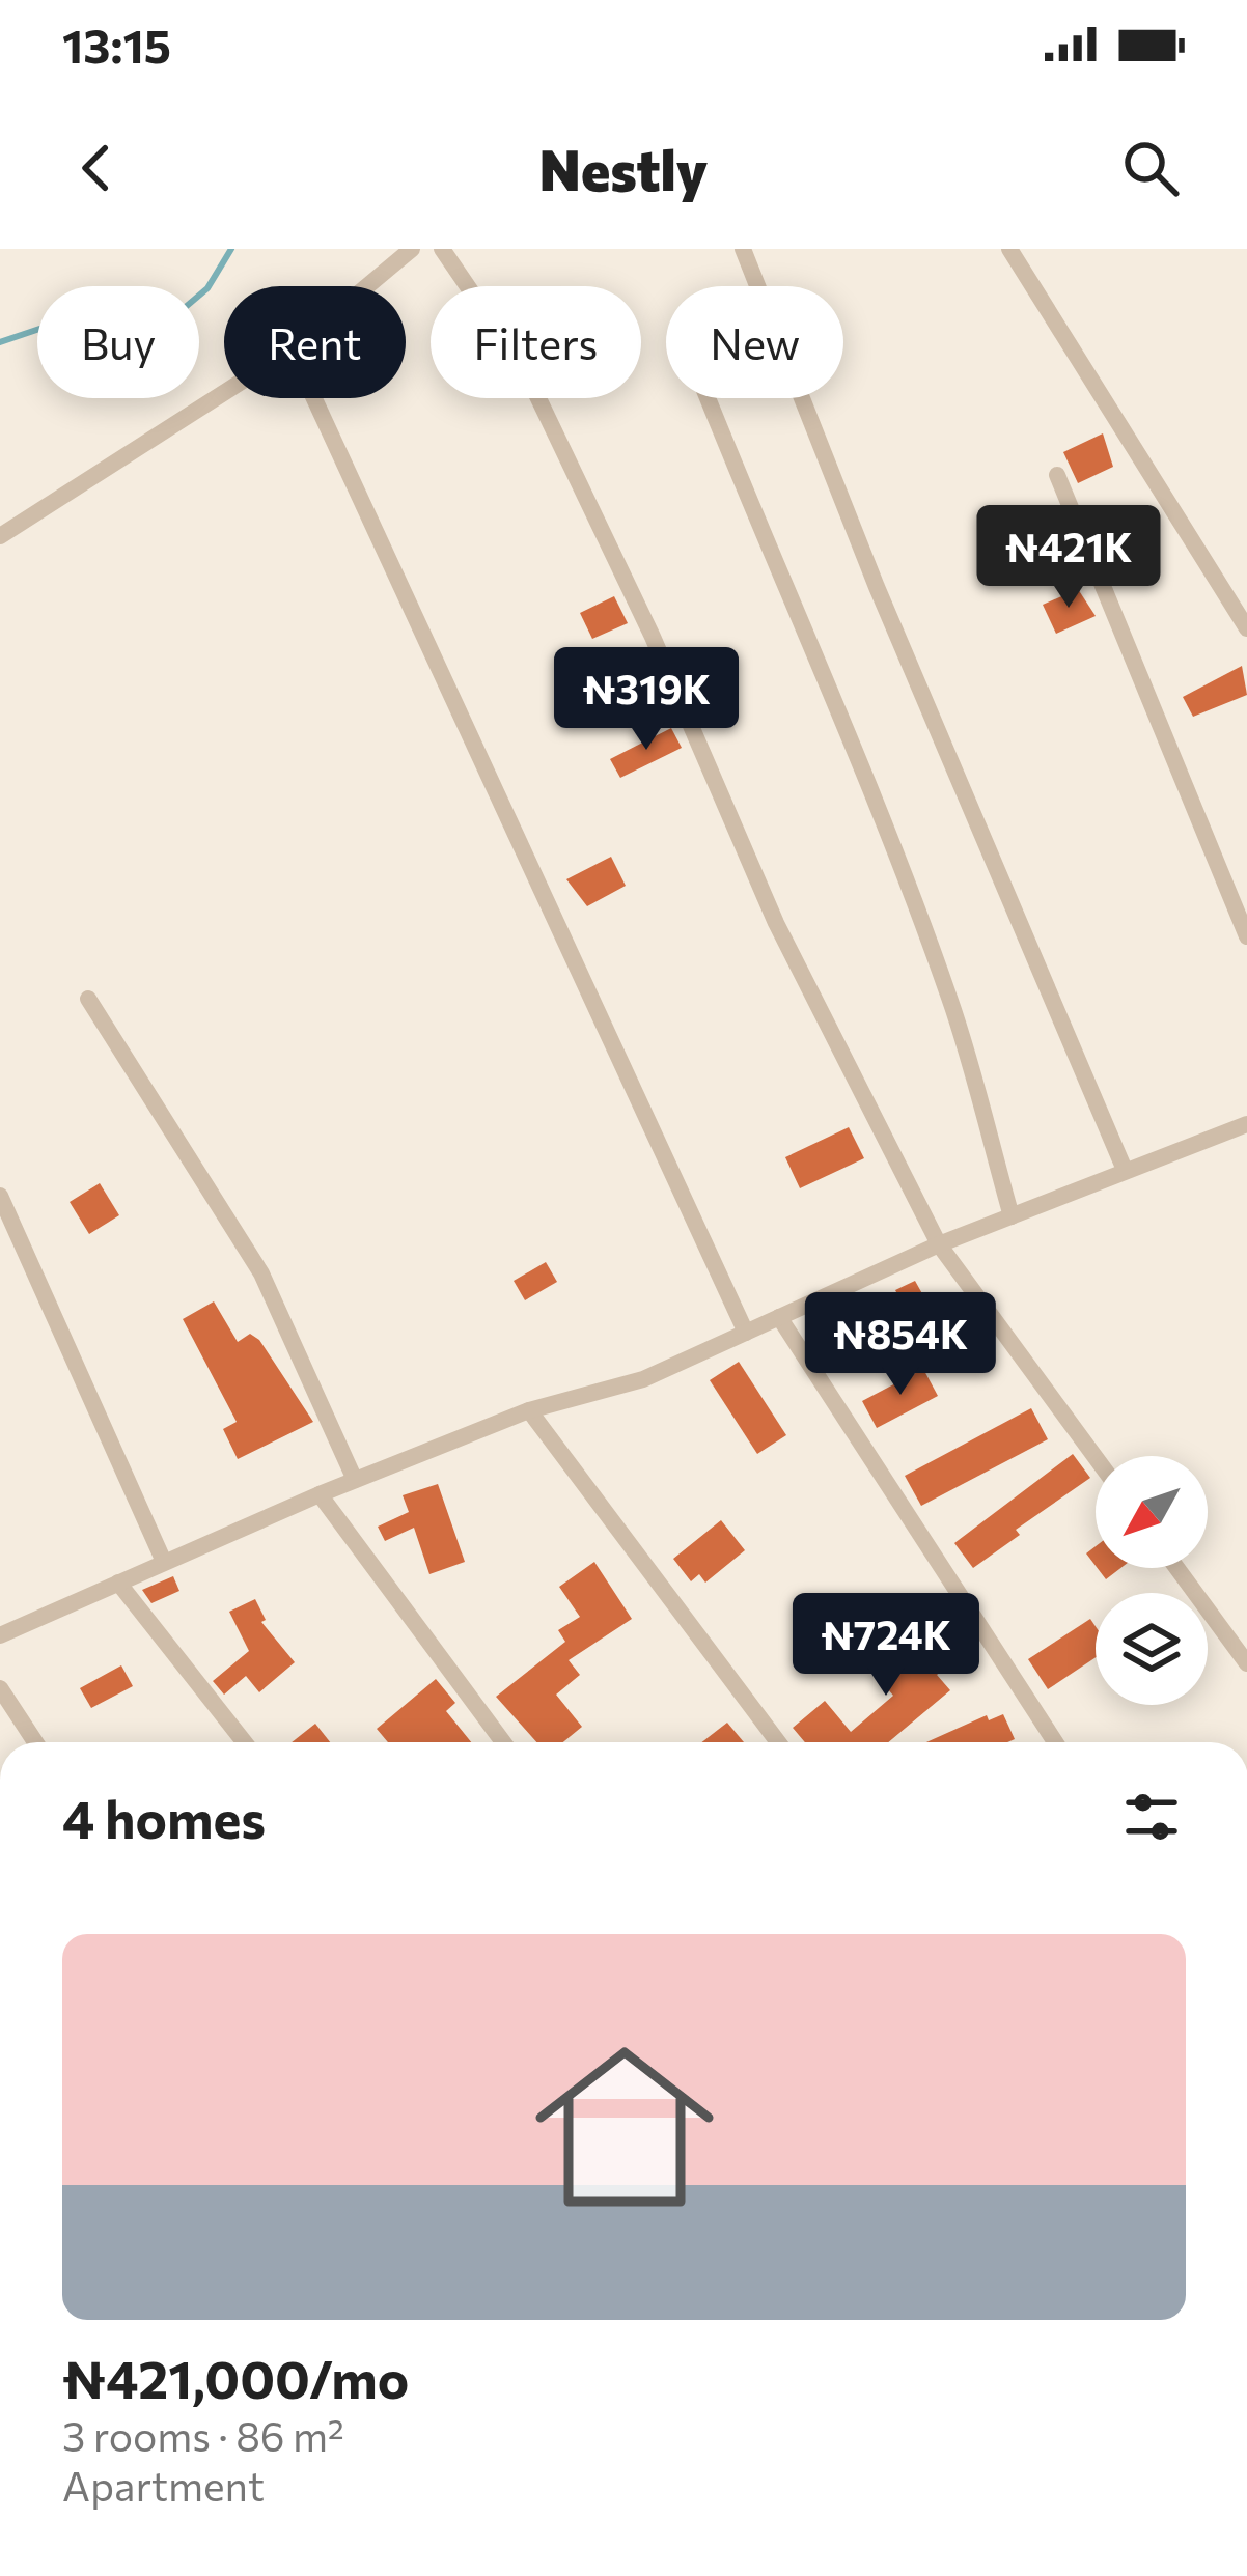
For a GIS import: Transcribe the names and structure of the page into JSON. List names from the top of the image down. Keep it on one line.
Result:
{"north":"bottom left","page":{"status":"13:15","header":"Nestly","chip":["Buy","Rent","Filters","New"],"price":["₦421K","₦319K","₦854K","₦724K"],"heading":"4 homes","list":[{"name":"₦421,000/mo","note":"3 rooms · 86 m² · Apartment"}]}}
